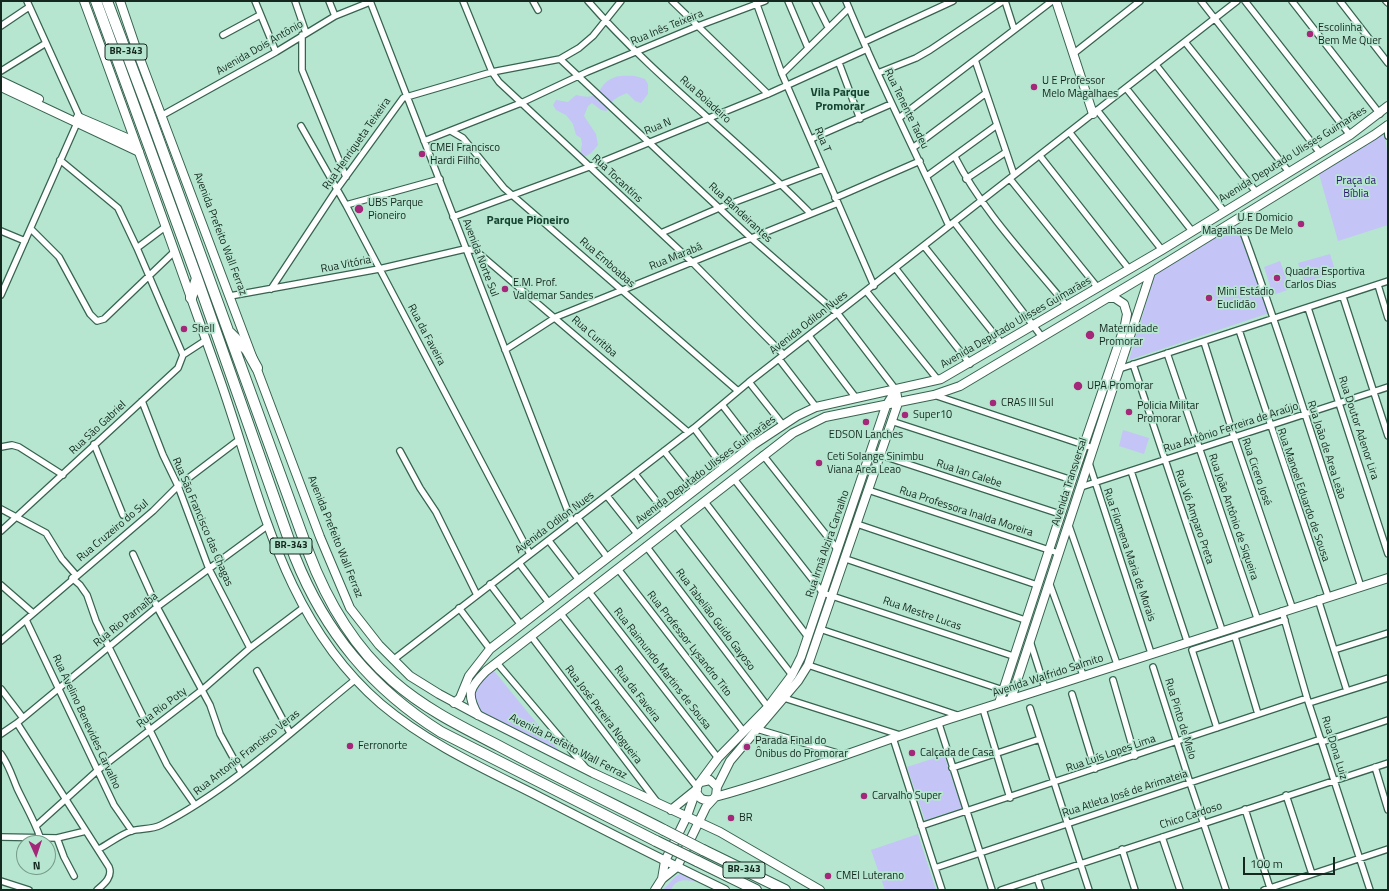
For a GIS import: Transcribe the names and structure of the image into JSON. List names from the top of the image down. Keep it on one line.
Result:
{"streets":{"highway":["BR-343"],"street":["Rua Inês Teixeira","Avenida Dois Antônio","Rua Boiadeiro","Rua Tenente Tadeu","Rua N","Rua T","Rua Henriqueta Teixeira","Avenida Deputado Ulisses Guimarães","Rua Tocantins","Rua Bandeirantes","Avenida Prefeito Wall Ferraz","Rua Marabá","Avenida Norte Sul","Rua Emboabas","Rua Vitória","Avenida Odilon Nues","Rua da Faveira","Rua Curitiba","Rua São Gabriel","Rua Antônio Ferreira de Araújo","Rua Doutor Adenor Lira","Rua João de Area Leão","Rua Cicero José","Rua Ian Calebe","Avenida Transversal","Rua Manoel Eduardo de Sousa","Rua Professora Inalda Moreira","Rua Vó Amparo Preta","Rua João Antônio de Siqueira","Rua São Francisco das Chagas","Rua Cruzeiro do Sul","Rua Irmã Alzira Carvalho","Rua Filomena Maria de Morais","Rua Mestre Lucas","Rua Rio Parnaíba","Rua Tabelião Guido Gayoso","Rua Professor Lysandro Tito","Rua Raimundo Martins de Sousa","Avenida Walfrido Salmito","Rua Rio Poty","Rua José Pereira Nogueira","Rua Pinto de Melo","Rua Avelino Benevides Carvalho","Rua Dona Luiz","Rua Antonio Francisco Veras","Rua Luís Lopes Lima","Rua Atleta José de Arimateia","Chico Cardoso"]},"crossings":[["Rua Inês Teixeira","Rua Boiadeiro"],["Rua Inês Teixeira","Rua T"],["Rua Inês Teixeira","Rua Tocantins"],["Rua Inês Teixeira","Rua Bandeirantes"],["Rua Inês Teixeira","Rua Emboabas"],["Avenida Dois Antônio","Avenida Prefeito Wall Ferraz"],["Avenida Dois Antônio","Avenida Norte Sul"],["Rua Boiadeiro","Rua N"],["Rua Boiadeiro","Rua Henriqueta Teixeira"],["Rua Boiadeiro","Rua Marabá"],["Rua Tenente Tadeu","Rua N"],["Rua Tenente Tadeu","Avenida Deputado Ulisses Guimarães"],["Rua Tenente Tadeu","Rua Marabá"],["Rua Tenente Tadeu","Avenida Odilon Nues"],["Rua N","Rua T"],["Rua N","Rua Tocantins"],["Rua N","Rua Bandeirantes"],["Rua N","Avenida Norte Sul"],["Rua N","Rua Emboabas"],["Rua T","Rua Marabá"],["Rua T","Avenida Odilon Nues"],["Rua Henriqueta Teixeira","Rua Tocantins"],["Rua Henriqueta Teixeira","Rua Bandeirantes"],["Rua Henriqueta Teixeira","Avenida Norte Sul"],["Rua Henriqueta Teixeira","Rua Vitória"],["Rua Henriqueta Teixeira","Rua da Faveira"],["Avenida Deputado Ulisses Guimarães","Rua Tocantins"],["Avenida Deputado Ulisses Guimarães","Rua Bandeirantes"],["Avenida Deputado Ulisses Guimarães","Avenida Prefeito Wall Ferraz"],["Avenida Deputado Ulisses Guimarães","Rua da Faveira"],["Avenida Deputado Ulisses Guimarães","Avenida Transversal"],["Avenida Deputado Ulisses Guimarães","Rua Irmã Alzira Carvalho"],["Avenida Deputado Ulisses Guimarães","Rua Tabelião Guido Gayoso"],["Avenida Deputado Ulisses Guimarães","Rua Professor Lysandro Tito"],["Avenida Deputado Ulisses Guimarães","Rua Raimundo Martins de Sousa"],["Avenida Deputado Ulisses Guimarães","Rua José Pereira Nogueira"],["Rua Tocantins","Rua Marabá"],["Rua Tocantins","Avenida Odilon Nues"],["Rua Bandeirantes","Rua Marabá"],["Rua Bandeirantes","Avenida Odilon Nues"],["Rua Bandeirantes","Rua Irmã Alzira Carvalho"],["Avenida Prefeito Wall Ferraz","Rua Vitória"],["Avenida Prefeito Wall Ferraz","Avenida Odilon Nues"],["Avenida Prefeito Wall Ferraz","Rua Irmã Alzira Carvalho"],["Avenida Prefeito Wall Ferraz","Rua José Pereira Nogueira"],["Rua Marabá","Avenida Norte Sul"],["Rua Marabá","Rua Emboabas"],["Rua Marabá","Rua Curitiba"],["Avenida Norte Sul","Rua Vitória"],["Avenida Norte Sul","Avenida Odilon Nues"],["Avenida Norte Sul","Rua Curitiba"],["Rua Emboabas","Avenida Odilon Nues"],["Rua Vitória","Rua da Faveira"],["Rua Vitória","Rua Curitiba"],["Avenida Odilon Nues","Rua da Faveira"],["Avenida Odilon Nues","Rua Curitiba"],["Rua da Faveira","Rua Irmã Alzira Carvalho"],["Rua da Faveira","Avenida Walfrido Salmito"],["Rua São Gabriel","Rua São Francisco das Chagas"],["Rua Antônio Ferreira de Araújo","Rua Doutor Adenor Lira"],["Rua Antônio Ferreira de Araújo","Rua João de Area Leão"],["Rua Antônio Ferreira de Araújo","Rua Cicero José"],["Rua Antônio Ferreira de Araújo","Avenida Transversal"],["Rua Antônio Ferreira de Araújo","Rua Manoel Eduardo de Sousa"],["Rua Antônio Ferreira de Araújo","Rua Vó Amparo Preta"],["Rua Antônio Ferreira de Araújo","Rua João Antônio de Siqueira"],["Rua Antônio Ferreira de Araújo","Rua Filomena Maria de Morais"],["Rua João de Area Leão","Avenida Walfrido Salmito"],["Rua Cicero José","Avenida Walfrido Salmito"],["Rua Ian Calebe","Avenida Transversal"],["Rua Ian Calebe","Rua Irmã Alzira Carvalho"],["Avenida Transversal","Rua Professora Inalda Moreira"],["Avenida Transversal","Rua Filomena Maria de Morais"],["Avenida Transversal","Rua Mestre Lucas"],["Avenida Transversal","Avenida Walfrido Salmito"],["Rua Manoel Eduardo de Sousa","Avenida Walfrido Salmito"],["Rua Professora Inalda Moreira","Rua Irmã Alzira Carvalho"],["Rua Vó Amparo Preta","Avenida Walfrido Salmito"],["Rua João Antônio de Siqueira","Avenida Walfrido Salmito"],["Rua São Francisco das Chagas","Rua Cruzeiro do Sul"],["Rua São Francisco das Chagas","Rua Rio Parnaíba"],["Rua São Francisco das Chagas","Rua Rio Poty"],["Rua Cruzeiro do Sul","Rua Avelino Benevides Carvalho"],["Rua Irmã Alzira Carvalho","Rua Mestre Lucas"],["Rua Irmã Alzira Carvalho","Rua Tabelião Guido Gayoso"],["Rua Irmã Alzira Carvalho","Rua Professor Lysandro Tito"],["Rua Irmã Alzira Carvalho","Rua Raimundo Martins de Sousa"],["Rua Irmã Alzira Carvalho","Avenida Walfrido Salmito"],["Rua Filomena Maria de Morais","Avenida Walfrido Salmito"],["Rua Rio Parnaíba","Rua Avelino Benevides Carvalho"],["Avenida Walfrido Salmito","Rua Dona Luiz"],["Rua Rio Poty","Rua Avelino Benevides Carvalho"],["Rua Pinto de Melo","Rua Luís Lopes Lima"],["Rua Pinto de Melo","Rua Atleta José de Arimateia"],["Rua Pinto de Melo","Chico Cardoso"],["Rua Avelino Benevides Carvalho","Rua Antonio Francisco Veras"],["Rua Dona Luiz","Rua Luís Lopes Lima"],["Rua Dona Luiz","Rua Atleta José de Arimateia"],["Rua Dona Luiz","Chico Cardoso"]],"districts":["Vila Parque Promorar","Parque Pioneiro"],"parks":["Praça da Bíblia"],"places":["Escolinha Bem Me Quer","U E Professor Melo Magalhaes","CMEI Francisco Hardi Filho","UBS Parque Pioneiro","U E Domicio Magalhaes De Melo","Quadra Esportiva Carlos Dias","E.M. Prof. Valdemar Sandes","Mini Estádio Euclidão","Shell","Maternidade Promorar","UPA Promorar","CRAS III Sul","Policia Militar Promorar","Super10","EDSON Lanches","Ceti Solange Sinimbu Viana Area Leao","Ferronorte","Parada Final do Ônibus do Promorar","Calçada de Casa","Carvalho Super","BR","CMEI Luterano"],"scale_bar":"100 m","north":"bottom"}
